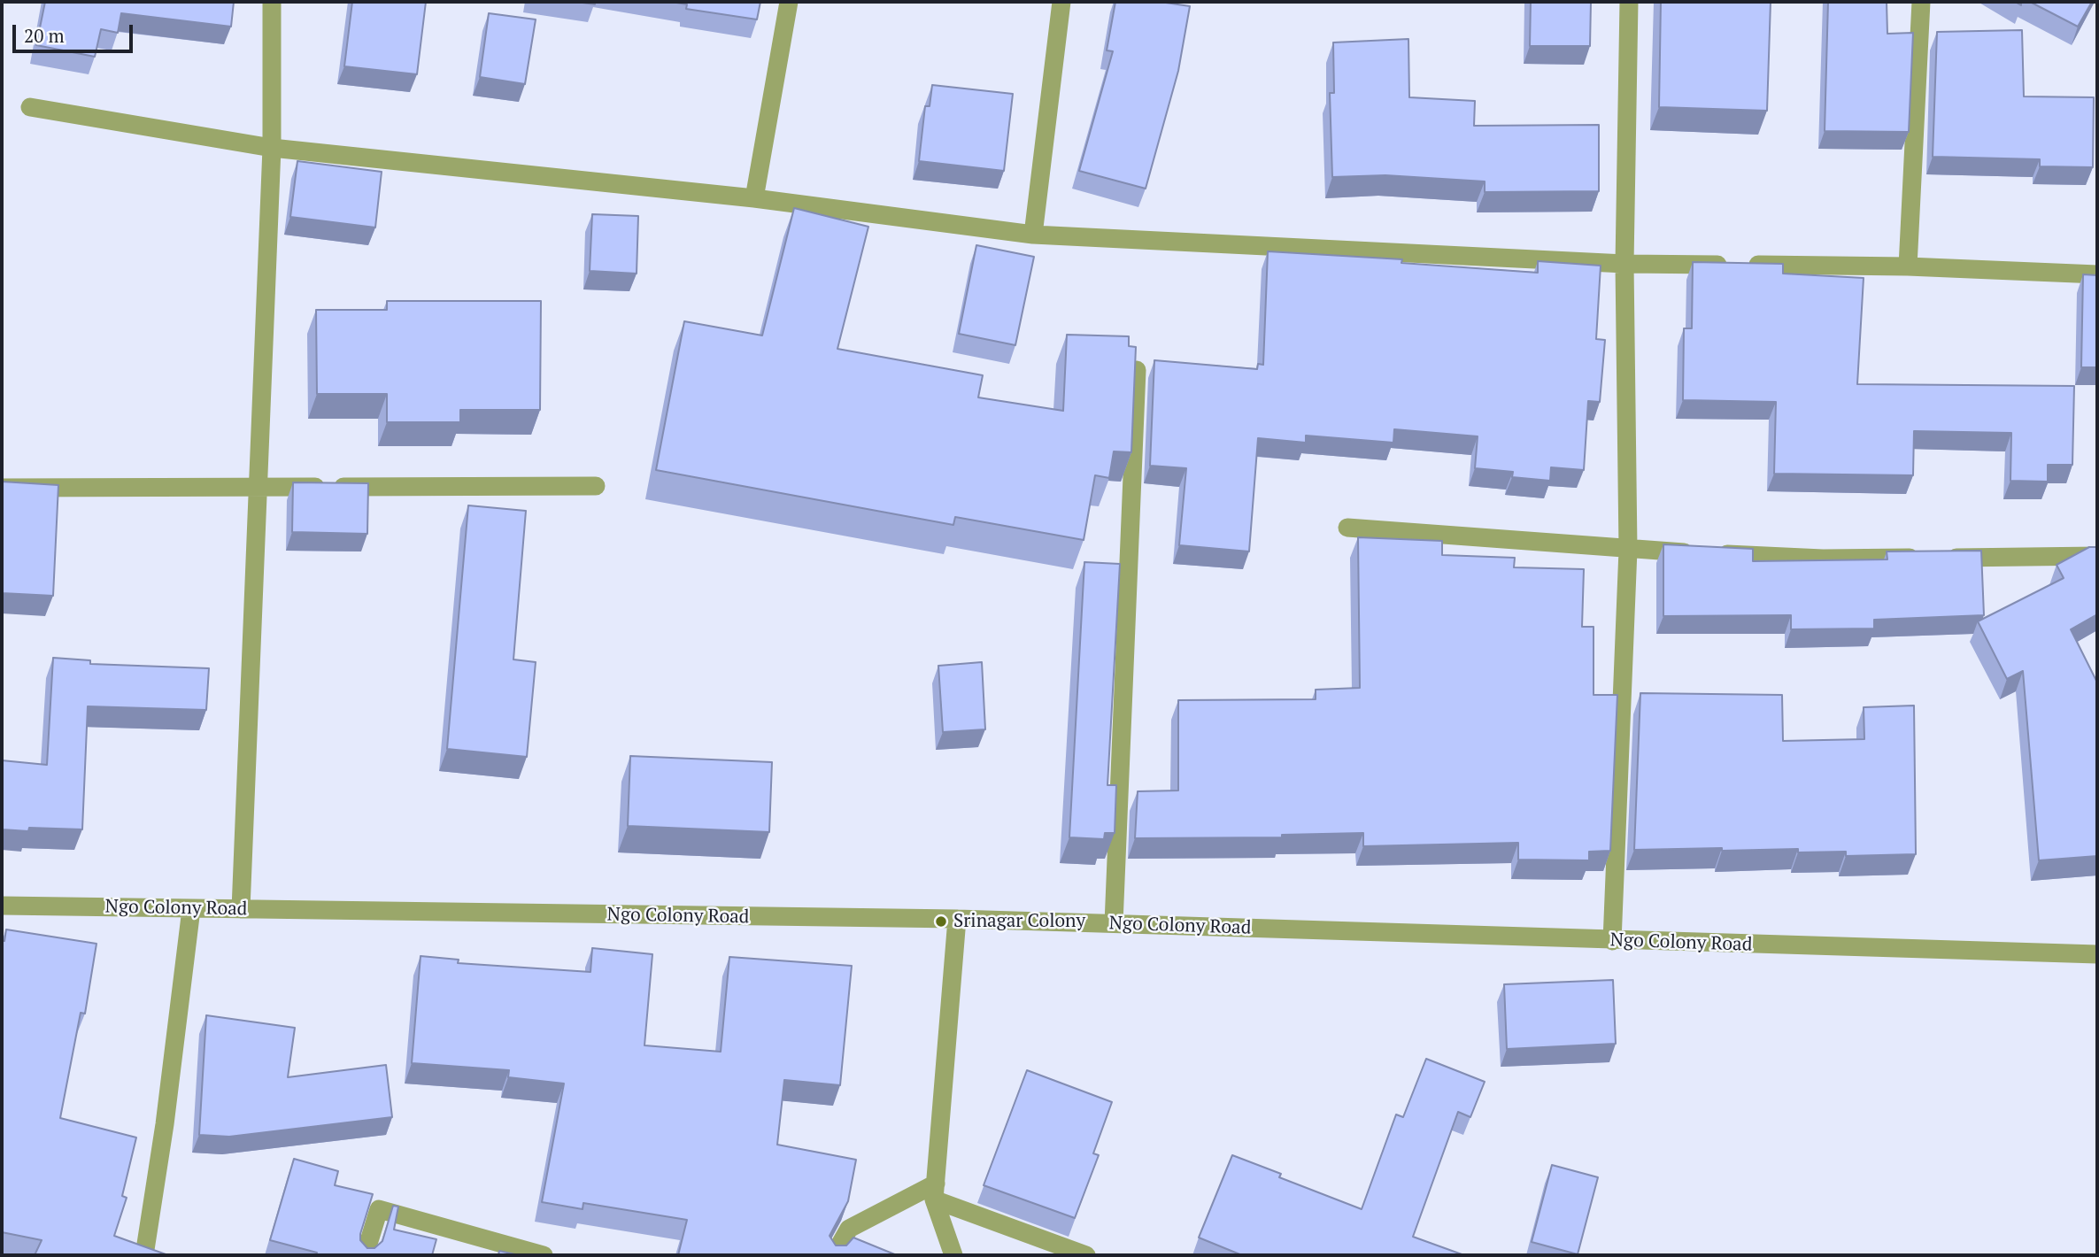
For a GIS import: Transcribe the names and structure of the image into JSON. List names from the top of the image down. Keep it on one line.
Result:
{"streets":{"street":["Ngo Colony Road"]},"places":["Srinagar Colony"],"scale_bar":"20 m"}
